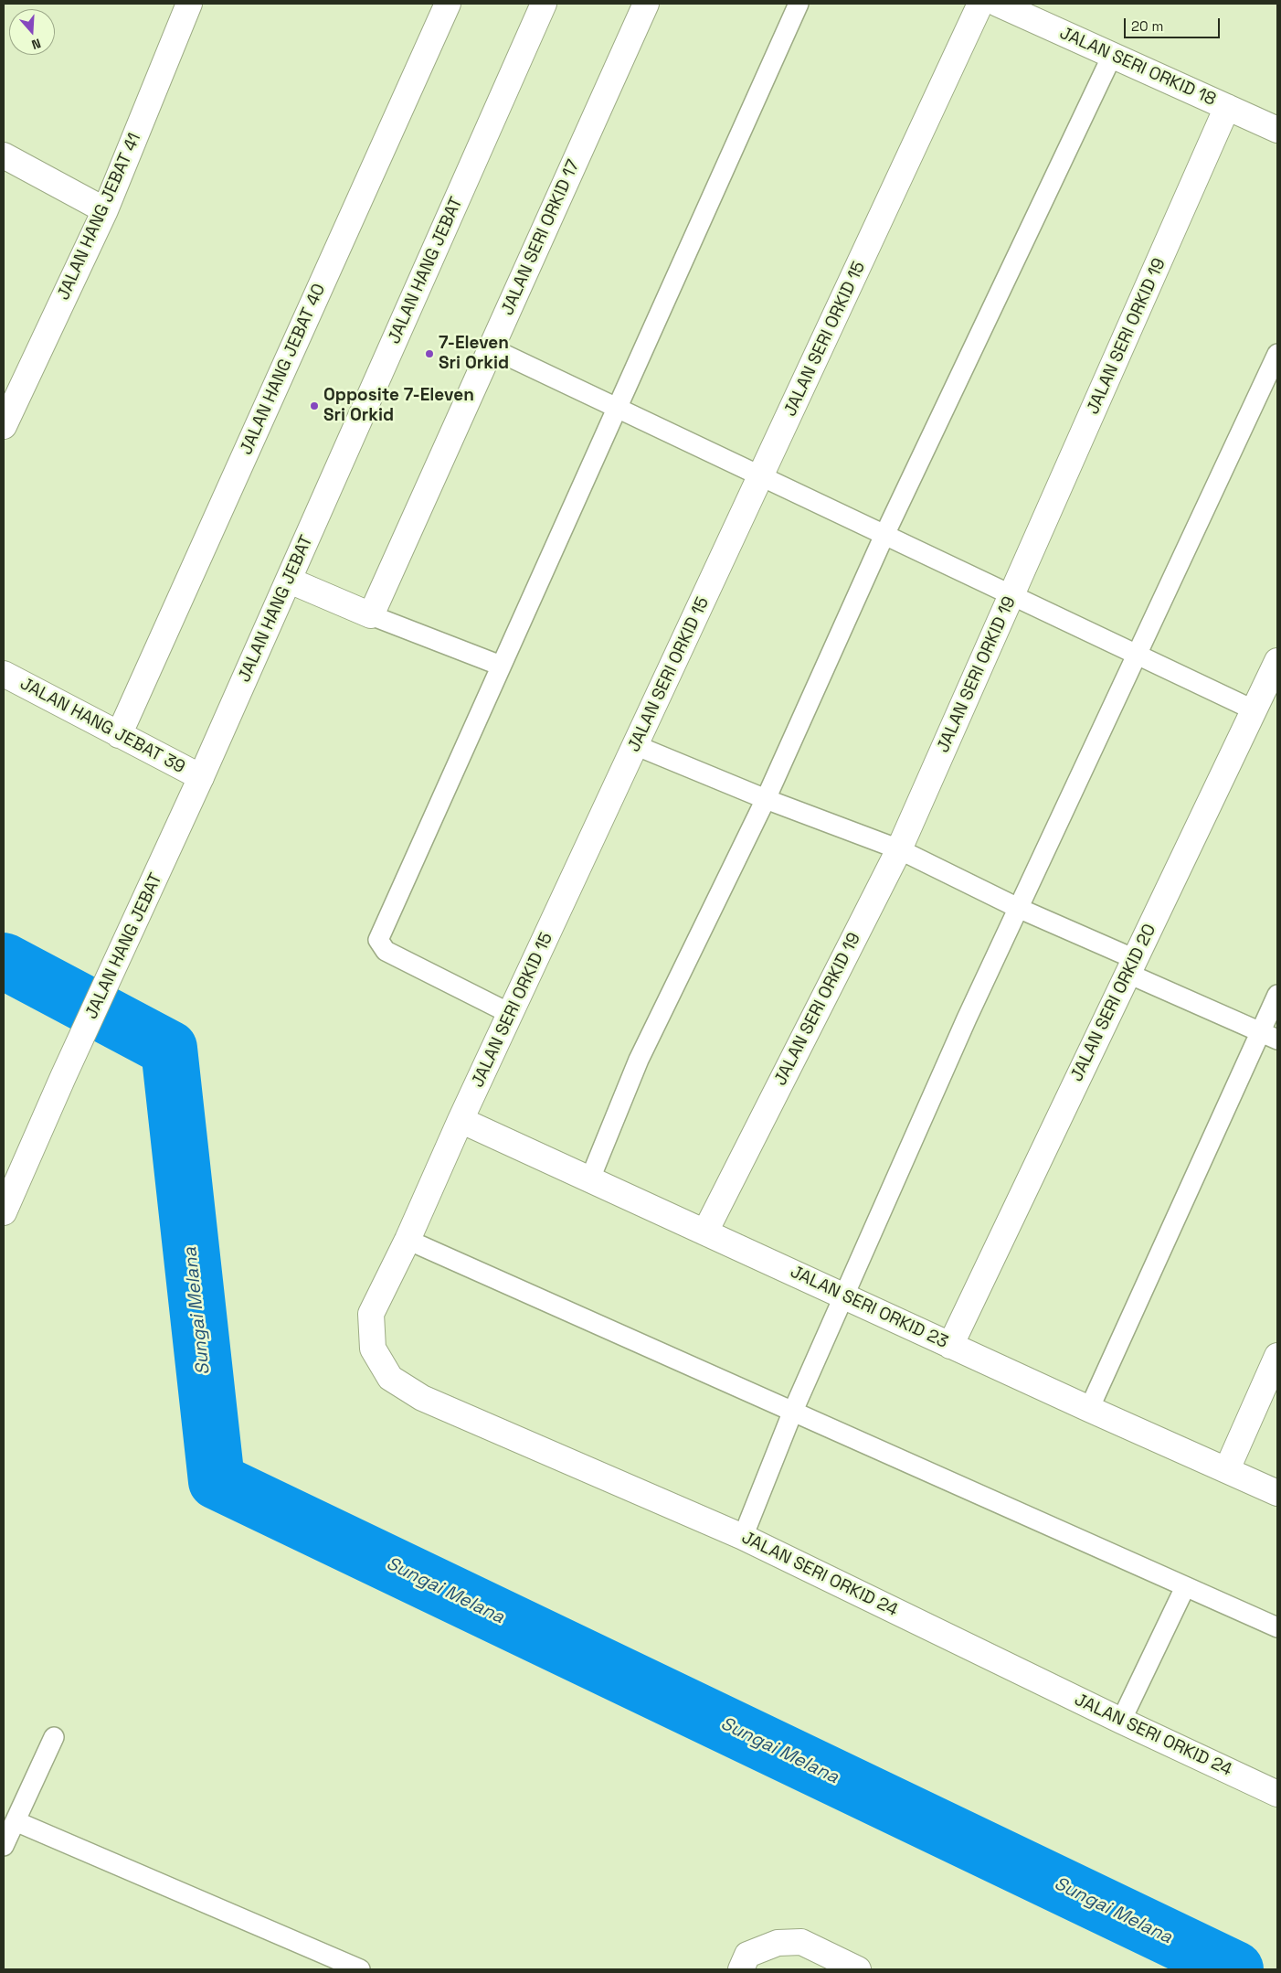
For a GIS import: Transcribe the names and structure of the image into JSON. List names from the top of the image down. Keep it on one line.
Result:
{"streets":{"street":["JALAN SERI ORKID 18","JALAN HANG JEBAT 41","JALAN SERI ORKID 17","JALAN HANG JEBAT","JALAN SERI ORKID 19","JALAN SERI ORKID 15","JALAN HANG JEBAT 40","JALAN HANG JEBAT 39","JALAN SERI ORKID 20","JALAN SERI ORKID 23","JALAN SERI ORKID 24"]},"crossings":[["JALAN SERI ORKID 18","JALAN SERI ORKID 19"],["JALAN HANG JEBAT","JALAN HANG JEBAT 39"],["JALAN SERI ORKID 19","JALAN SERI ORKID 23"],["JALAN SERI ORKID 15","JALAN SERI ORKID 23"],["JALAN SERI ORKID 15","JALAN SERI ORKID 24"],["JALAN HANG JEBAT 40","JALAN HANG JEBAT 39"],["JALAN SERI ORKID 20","JALAN SERI ORKID 23"]],"water":["Sungai Melana"],"places":["7-Eleven Sri Orkid","Opposite 7-Eleven Sri Orkid"],"scale_bar":"20 m","north":"bottom"}
